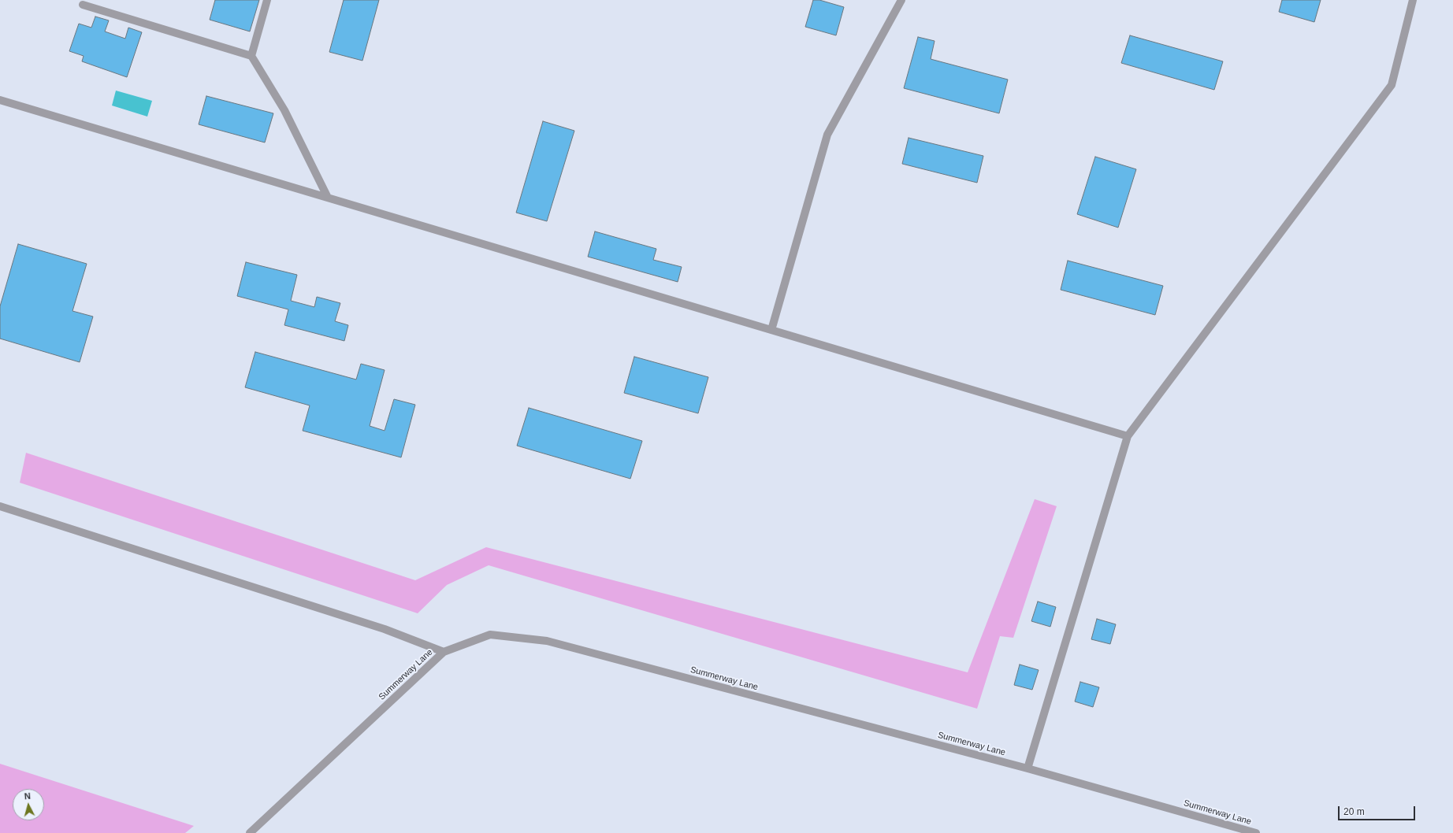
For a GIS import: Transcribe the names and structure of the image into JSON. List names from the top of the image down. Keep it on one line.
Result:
{"streets":{"street":["Summerway Lane"]},"scale_bar":"20 m","north":"top"}
